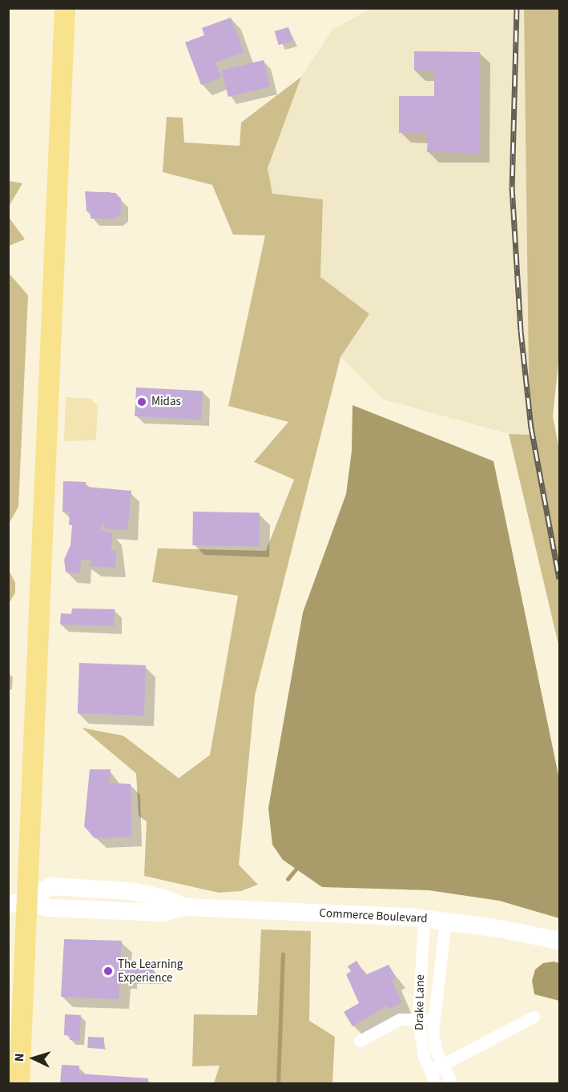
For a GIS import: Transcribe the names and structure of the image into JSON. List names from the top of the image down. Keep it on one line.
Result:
{"streets":{"main road":["Commerce Boulevard"],"street":["Drake Lane"]},"crossings":[["Commerce Boulevard","Drake Lane"]],"places":["Midas","The Learning Experience"],"north":"left"}
